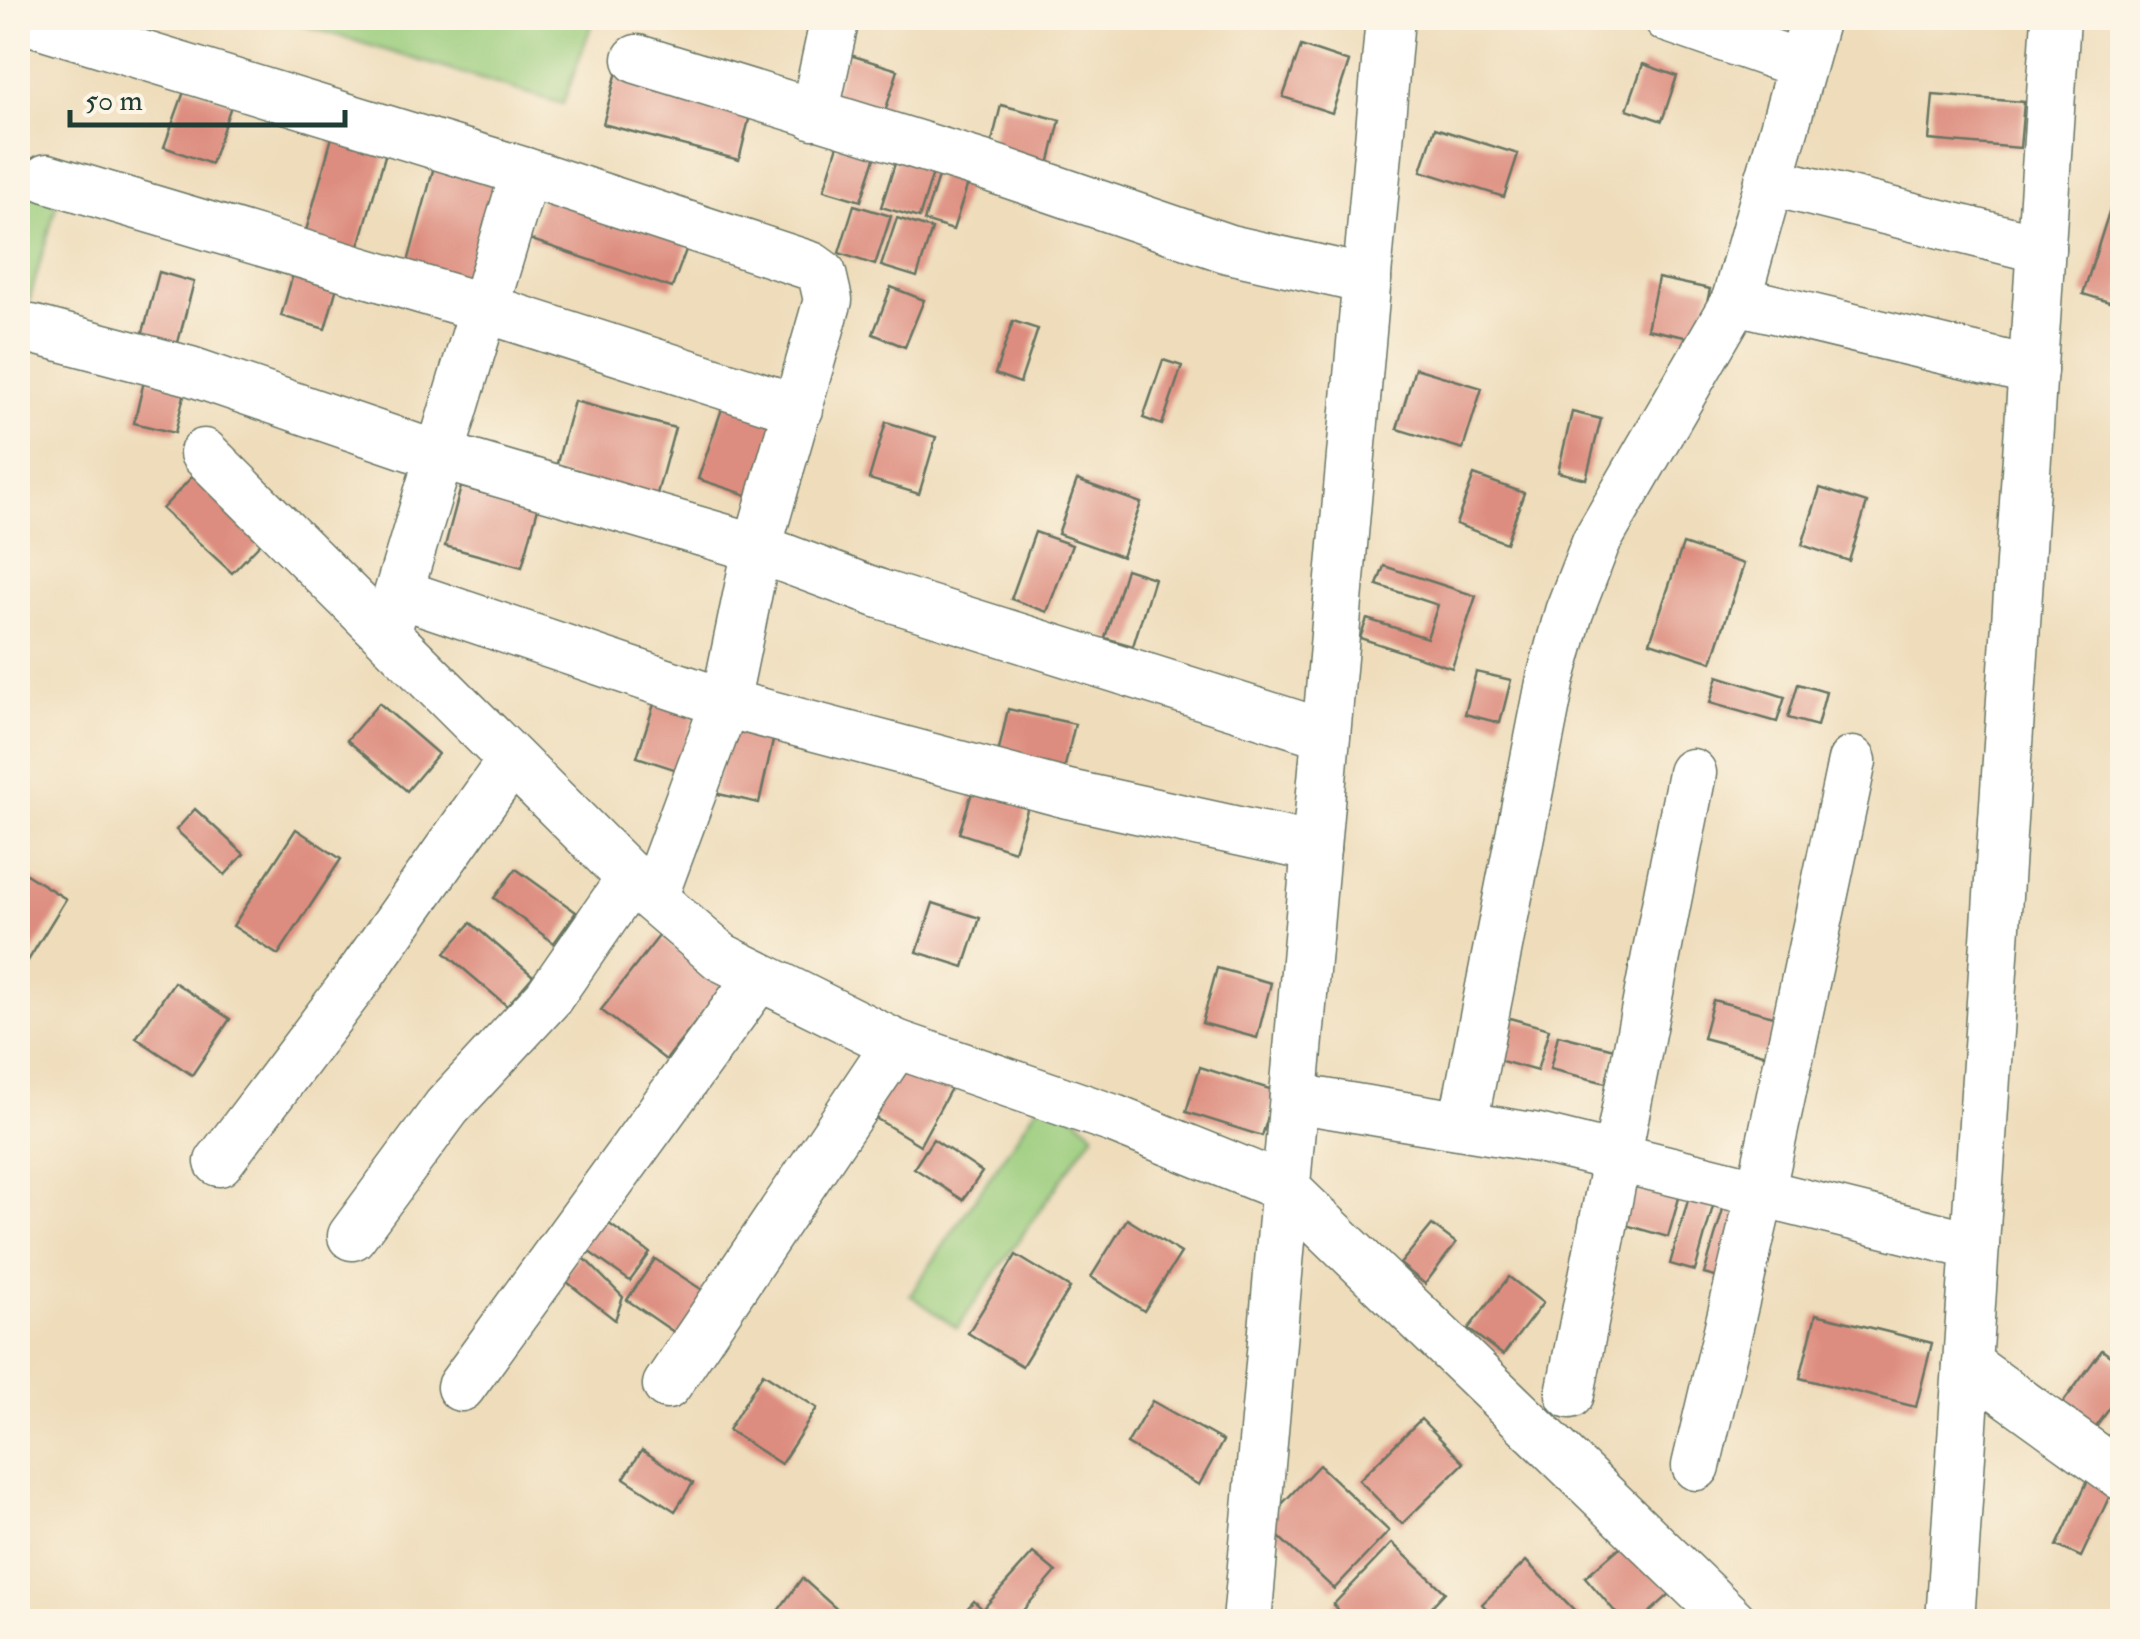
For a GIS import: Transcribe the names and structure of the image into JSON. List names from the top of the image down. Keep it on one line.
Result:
{"scale_bar":"50 m"}
